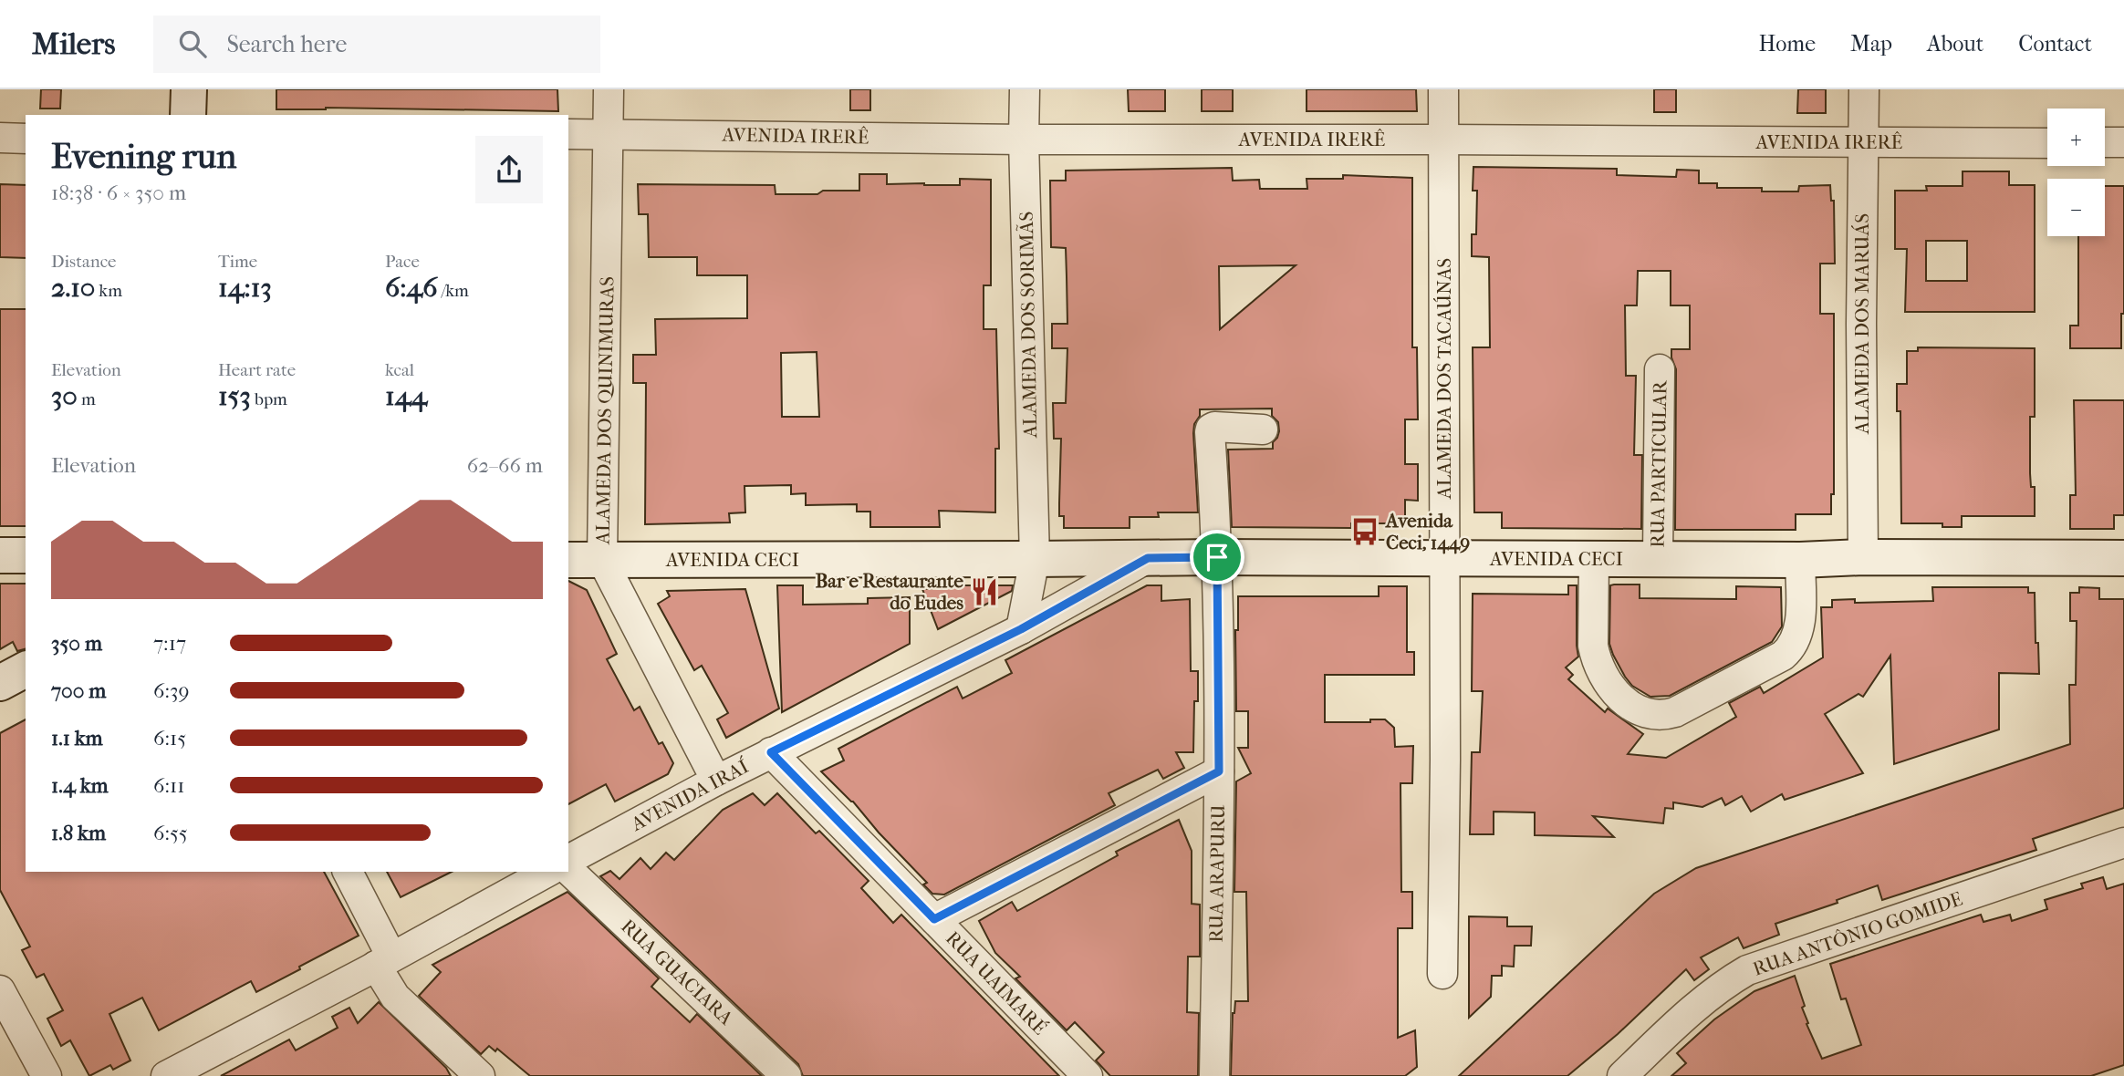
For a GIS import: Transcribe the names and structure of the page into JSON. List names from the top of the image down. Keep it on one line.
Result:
{"streets":{"street":["AVENIDA IRERÊ","ALAMEDA DOS MARUÁS","ALAMEDA DOS SORIMÃS","ALAMEDA DOS TACAÚNAS","ALAMEDA DOS QUINIMURAS","RUA PARTICULAR","AVENIDA CECI","AVENIDA IRAÍ","RUA ARAPURU","RUA ANTÔNIO GOMIDE","RUA GUACIARA","RUA UAIMARÉ"]},"crossings":[["AVENIDA IRERÊ","ALAMEDA DOS MARUÁS"],["AVENIDA IRERÊ","ALAMEDA DOS SORIMÃS"],["AVENIDA IRERÊ","ALAMEDA DOS TACAÚNAS"],["AVENIDA IRERÊ","ALAMEDA DOS QUINIMURAS"],["ALAMEDA DOS MARUÁS","AVENIDA CECI"],["ALAMEDA DOS SORIMÃS","AVENIDA CECI"],["ALAMEDA DOS TACAÚNAS","AVENIDA CECI"],["ALAMEDA DOS QUINIMURAS","AVENIDA CECI"],["ALAMEDA DOS QUINIMURAS","AVENIDA IRAÍ"],["RUA PARTICULAR","AVENIDA CECI"],["AVENIDA CECI","AVENIDA IRAÍ"],["AVENIDA CECI","RUA ARAPURU"],["AVENIDA IRAÍ","RUA UAIMARÉ"]],"places":{"bus stop":["Avenida Ceci, 1449"],"restaurant":["Bar e Restaurante do Eudes"]},"page":{"header":"Milers","search":"Search here","nav":["Home","Map","About","Contact"],"map_buttons":["+","−"],"heading":["Evening run","18:38 · 6 × 350 m"],"stats":[["Distance","2.10 km"],["Time","14:13"],["Pace","6:46 /km"],["Elevation","30 m"],["Heart rate","153 bpm"],["kcal","144"]],"chart":["Elevation","62–66 m"],"list":[{"name":"350 m","note":"7:17"},{"name":"700 m","note":"6:39"},{"name":"1.1 km","note":"6:15"},{"name":"1.4 km","note":"6:11"},{"name":"1.8 km","note":"6:55"}]}}
